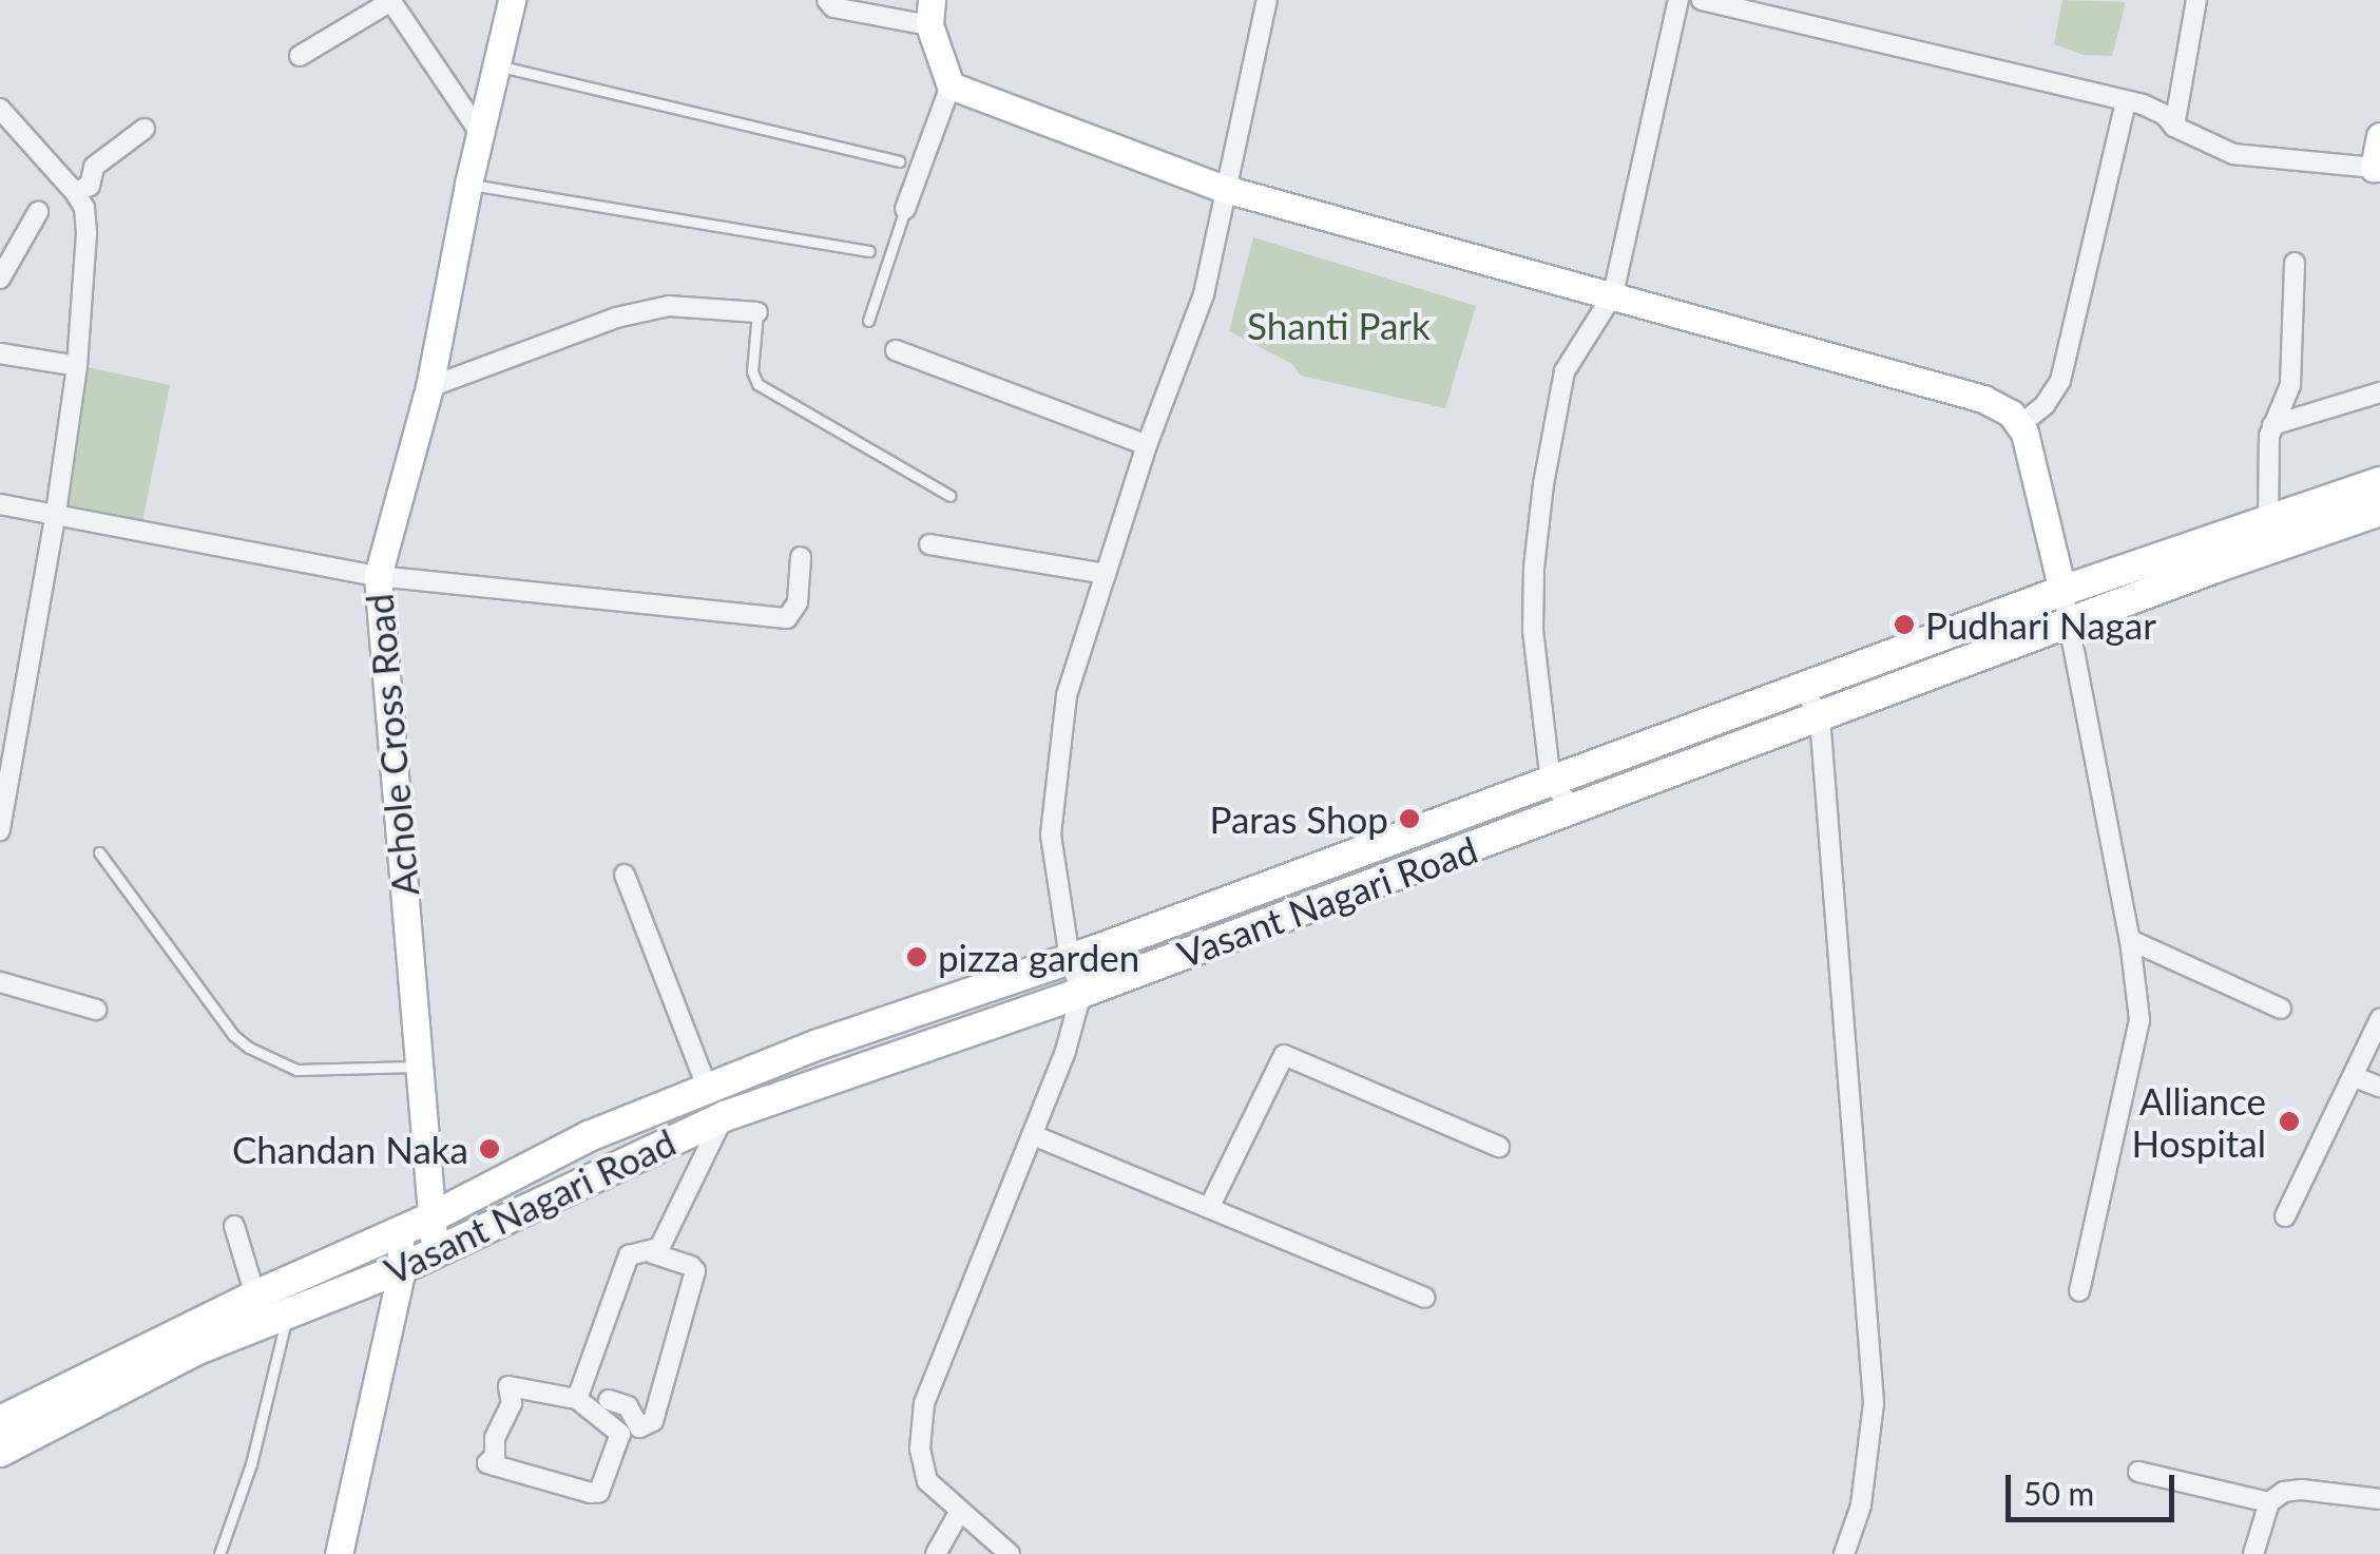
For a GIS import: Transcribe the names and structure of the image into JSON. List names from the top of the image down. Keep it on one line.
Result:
{"streets":{"main road":["Vasant Nagari Road"],"street":["Achole Cross Road"]},"crossings":[["Achole Cross Road","Vasant Nagari Road"]],"parks":["Shanti Park"],"places":["Pudhari Nagar","Paras Shop","pizza garden","Alliance Hospital","Chandan Naka"],"scale_bar":"50 m"}
